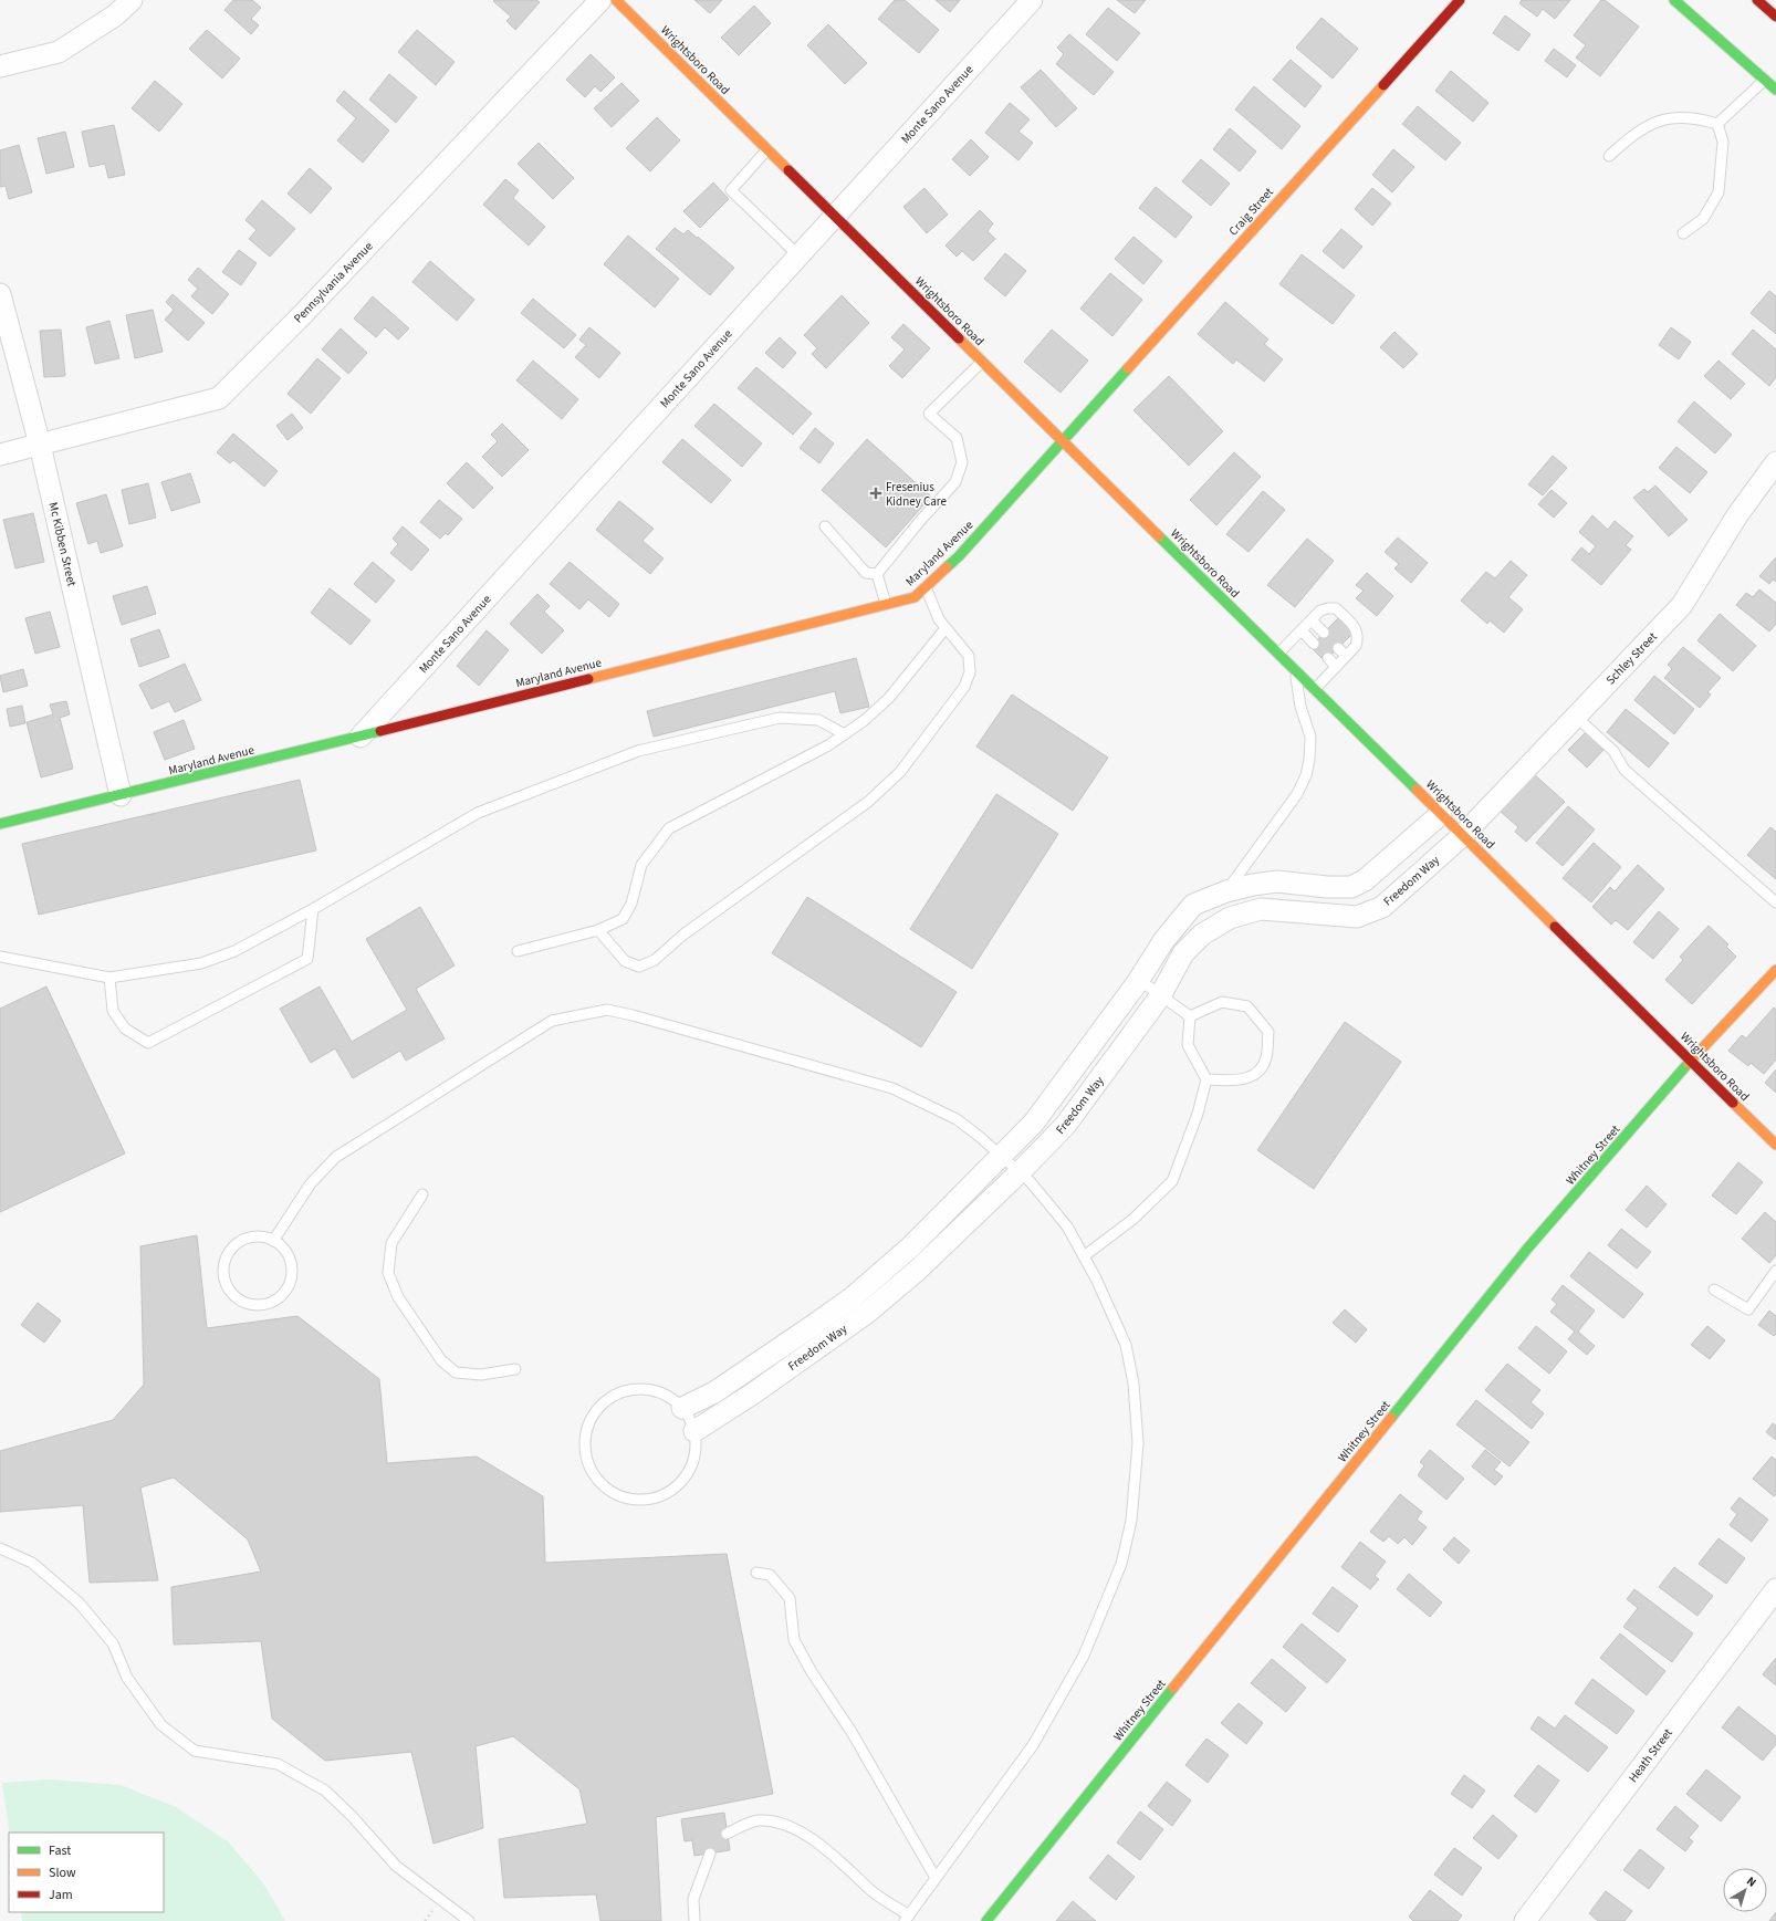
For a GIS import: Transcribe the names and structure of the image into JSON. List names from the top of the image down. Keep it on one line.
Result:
{"streets":{"street":["Wrightsboro Road","Monte Sano Avenue","Craig Street","Pennsylvania Avenue","Mc Kibben Street","Maryland Avenue","Schley Street","Freedom Way","Whitney Street","Heath Street"]},"crossings":[["Wrightsboro Road","Monte Sano Avenue"],["Wrightsboro Road","Craig Street"],["Wrightsboro Road","Maryland Avenue"],["Wrightsboro Road","Schley Street"],["Wrightsboro Road","Freedom Way"],["Wrightsboro Road","Whitney Street"],["Monte Sano Avenue","Maryland Avenue"],["Craig Street","Maryland Avenue"],["Pennsylvania Avenue","Mc Kibben Street"],["Mc Kibben Street","Maryland Avenue"],["Schley Street","Freedom Way"]],"places":{"health":["Fresenius Kidney Care"]},"legend":["Fast","Slow","Jam"],"north":"top right"}
